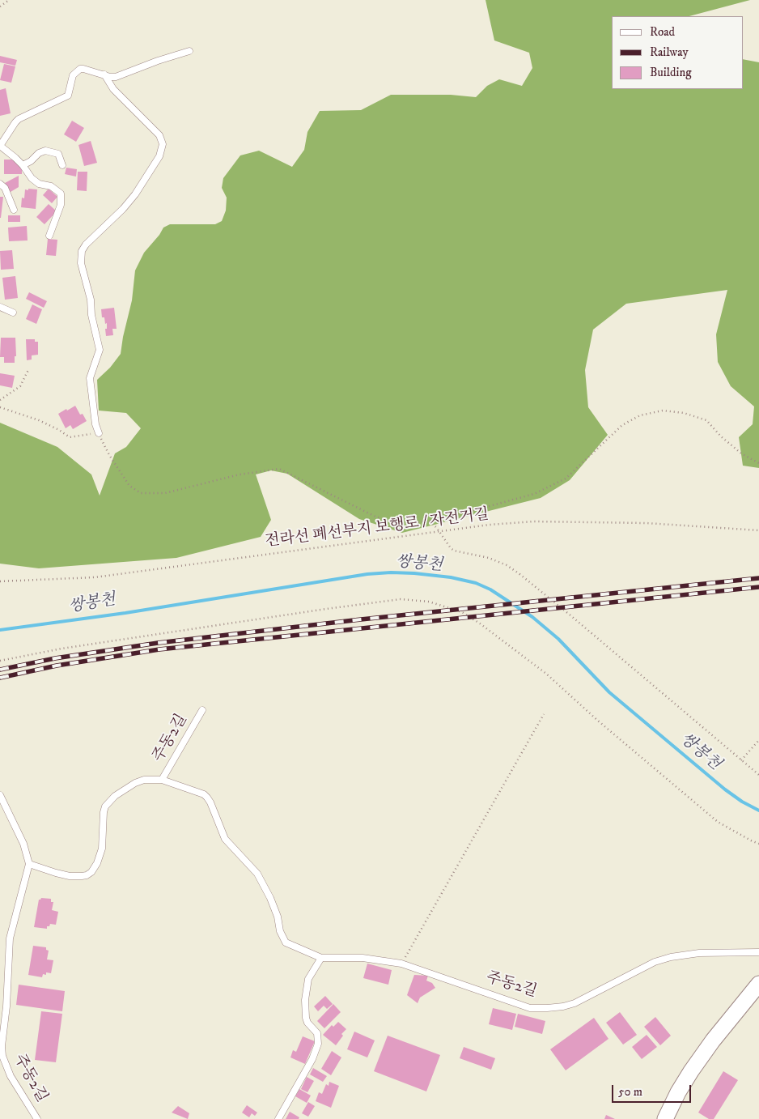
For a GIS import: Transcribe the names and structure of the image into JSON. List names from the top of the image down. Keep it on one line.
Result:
{"streets":{"lane":["주동2길"],"path":["전라선 폐선부지 보행로 / 자전거길"]},"water":["쌍봉천"],"legend":["Road","Railway","Building"],"scale_bar":"50 m"}
